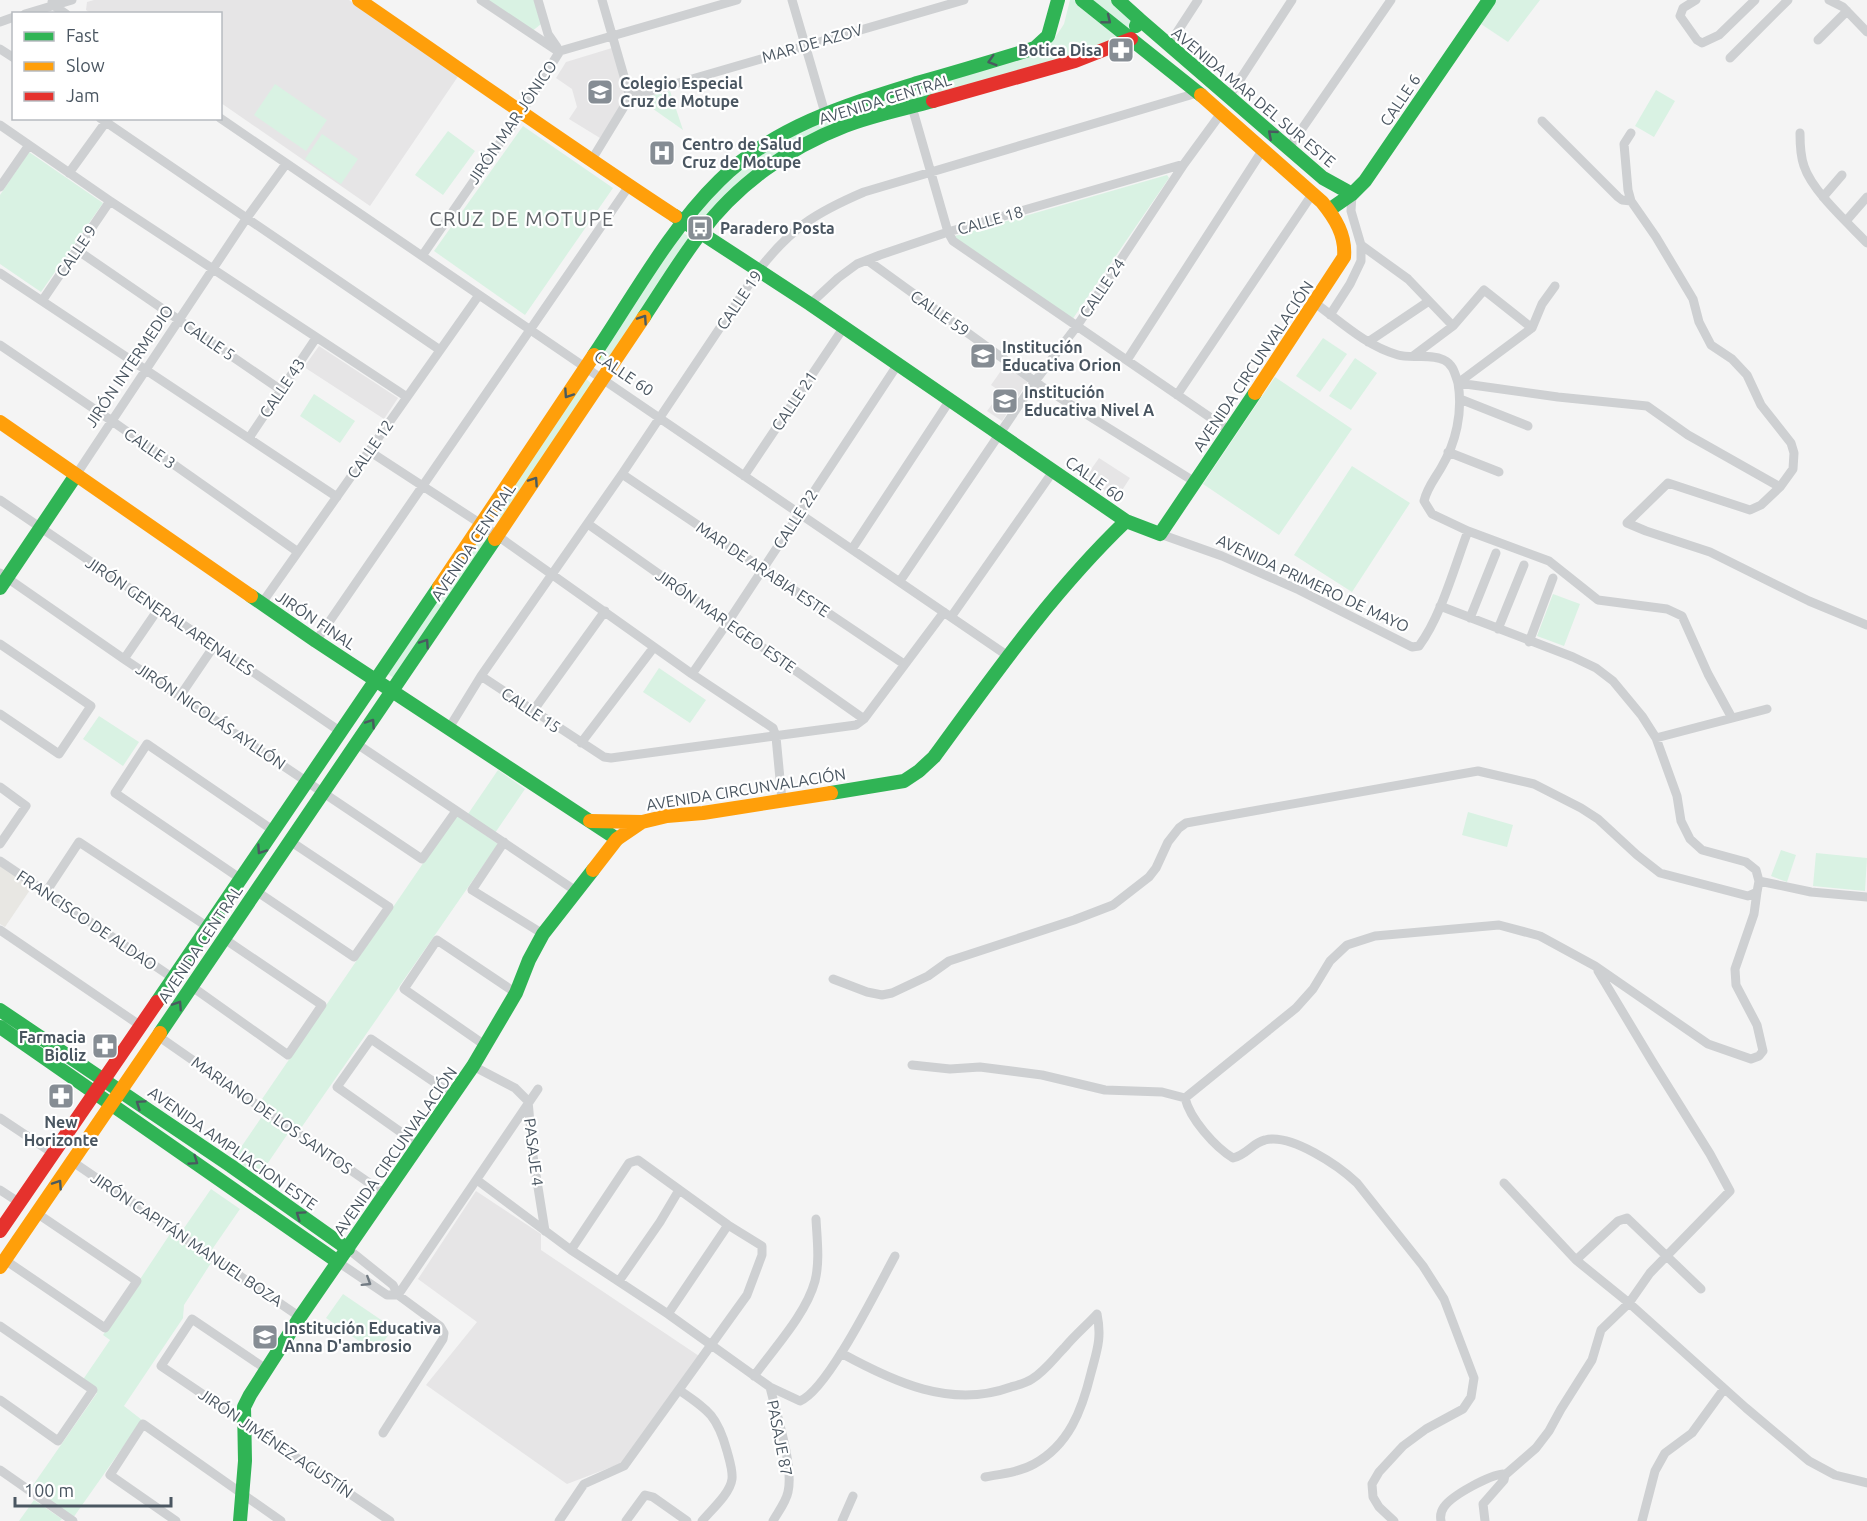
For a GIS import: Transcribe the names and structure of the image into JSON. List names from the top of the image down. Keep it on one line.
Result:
{"streets":{"street":["MAR DE AZOV","AVENIDA MAR DEL SUR ESTE","AVENIDA CENTRAL","CALLE 6","JIRÓN MAR JÓNICO","CALLE 18","CALLE 9","CALLE 24","CALLE 19","CALLE 59","CALLE 5","JIRÓN INTERMEDIO","AVENIDA CIRCUNVALACIÓN","CALLE 60","CALLE 43","CALLE 21","CALLE 3","CALLE 12","CALLE 22","MAR DE ARABIA ESTE","AVENIDA PRIMERO DE MAYO","JIRÓN GENERAL ARENALES","JIRÓN FINAL","JIRÓN MAR EGEO ESTE","CALLE 15","JIRÓN NICOLÁS AYLLÓN","FRANCISCO DE ALDAO","MARIANO DE LOS SANTOS","AVENIDA AMPLIACION ESTE","PASAJE 4","JIRÓN CAPITÁN MANUEL BOZA","PASAJE 87","JIRÓN JIMÉNEZ AGUSTÍN"]},"crossings":[["AVENIDA MAR DEL SUR ESTE","AVENIDA CENTRAL"],["AVENIDA MAR DEL SUR ESTE","CALLE 6"],["AVENIDA MAR DEL SUR ESTE","CALLE 24"],["AVENIDA MAR DEL SUR ESTE","CALLE 19"],["AVENIDA MAR DEL SUR ESTE","AVENIDA CIRCUNVALACIÓN"],["AVENIDA CENTRAL","CALLE 60"],["AVENIDA CENTRAL","JIRÓN GENERAL ARENALES"],["AVENIDA CENTRAL","JIRÓN FINAL"],["AVENIDA CENTRAL","JIRÓN NICOLÁS AYLLÓN"],["AVENIDA CENTRAL","FRANCISCO DE ALDAO"],["AVENIDA CENTRAL","MARIANO DE LOS SANTOS"],["AVENIDA CENTRAL","AVENIDA AMPLIACION ESTE"],["AVENIDA CENTRAL","JIRÓN CAPITÁN MANUEL BOZA"],["CALLE 6","AVENIDA CIRCUNVALACIÓN"],["JIRÓN MAR JÓNICO","CALLE 60"],["CALLE 18","CALLE 24"],["CALLE 18","CALLE 59"],["CALLE 18","CALLE 60"],["CALLE 9","CALLE 5"],["CALLE 24","CALLE 59"],["CALLE 24","CALLE 60"],["CALLE 19","CALLE 60"],["CALLE 19","MAR DE ARABIA ESTE"],["CALLE 19","JIRÓN FINAL"],["CALLE 19","JIRÓN MAR EGEO ESTE"],["CALLE 19","CALLE 15"],["CALLE 59","AVENIDA CIRCUNVALACIÓN"],["CALLE 5","JIRÓN INTERMEDIO"],["CALLE 5","CALLE 43"],["JIRÓN INTERMEDIO","CALLE 60"],["JIRÓN INTERMEDIO","CALLE 3"],["JIRÓN INTERMEDIO","JIRÓN GENERAL ARENALES"],["JIRÓN INTERMEDIO","JIRÓN FINAL"],["JIRÓN INTERMEDIO","JIRÓN NICOLÁS AYLLÓN"],["AVENIDA CIRCUNVALACIÓN","CALLE 60"],["AVENIDA CIRCUNVALACIÓN","AVENIDA PRIMERO DE MAYO"],["AVENIDA CIRCUNVALACIÓN","JIRÓN FINAL"],["AVENIDA CIRCUNVALACIÓN","MARIANO DE LOS SANTOS"],["AVENIDA CIRCUNVALACIÓN","AVENIDA AMPLIACION ESTE"],["AVENIDA CIRCUNVALACIÓN","PASAJE 4"],["AVENIDA CIRCUNVALACIÓN","JIRÓN CAPITÁN MANUEL BOZA"],["AVENIDA CIRCUNVALACIÓN","JIRÓN JIMÉNEZ AGUSTÍN"],["CALLE 60","CALLE 21"],["CALLE 60","CALLE 12"],["CALLE 60","CALLE 22"],["CALLE 60","AVENIDA PRIMERO DE MAYO"],["CALLE 3","CALLE 12"],["CALLE 12","JIRÓN FINAL"],["CALLE 22","MAR DE ARABIA ESTE"],["CALLE 22","JIRÓN MAR EGEO ESTE"],["JIRÓN MAR EGEO ESTE","CALLE 15"]],"districts":["CRUZ DE MOTUPE"],"places":{"pharmacy":["Botica Disa","Farmacia Bioliz","New Horizonte"],"school or university":["Colegio Especial Cruz de Motupe","Institución Educativa Orion","Institución Educativa Nivel A","Institución Educativa Anna D'ambrosio"],"hospital":["Centro de Salud Cruz de Motupe"],"bus stop":["Paradero Posta"]},"legend":["Fast","Slow","Jam"],"scale_bar":"100 m"}
